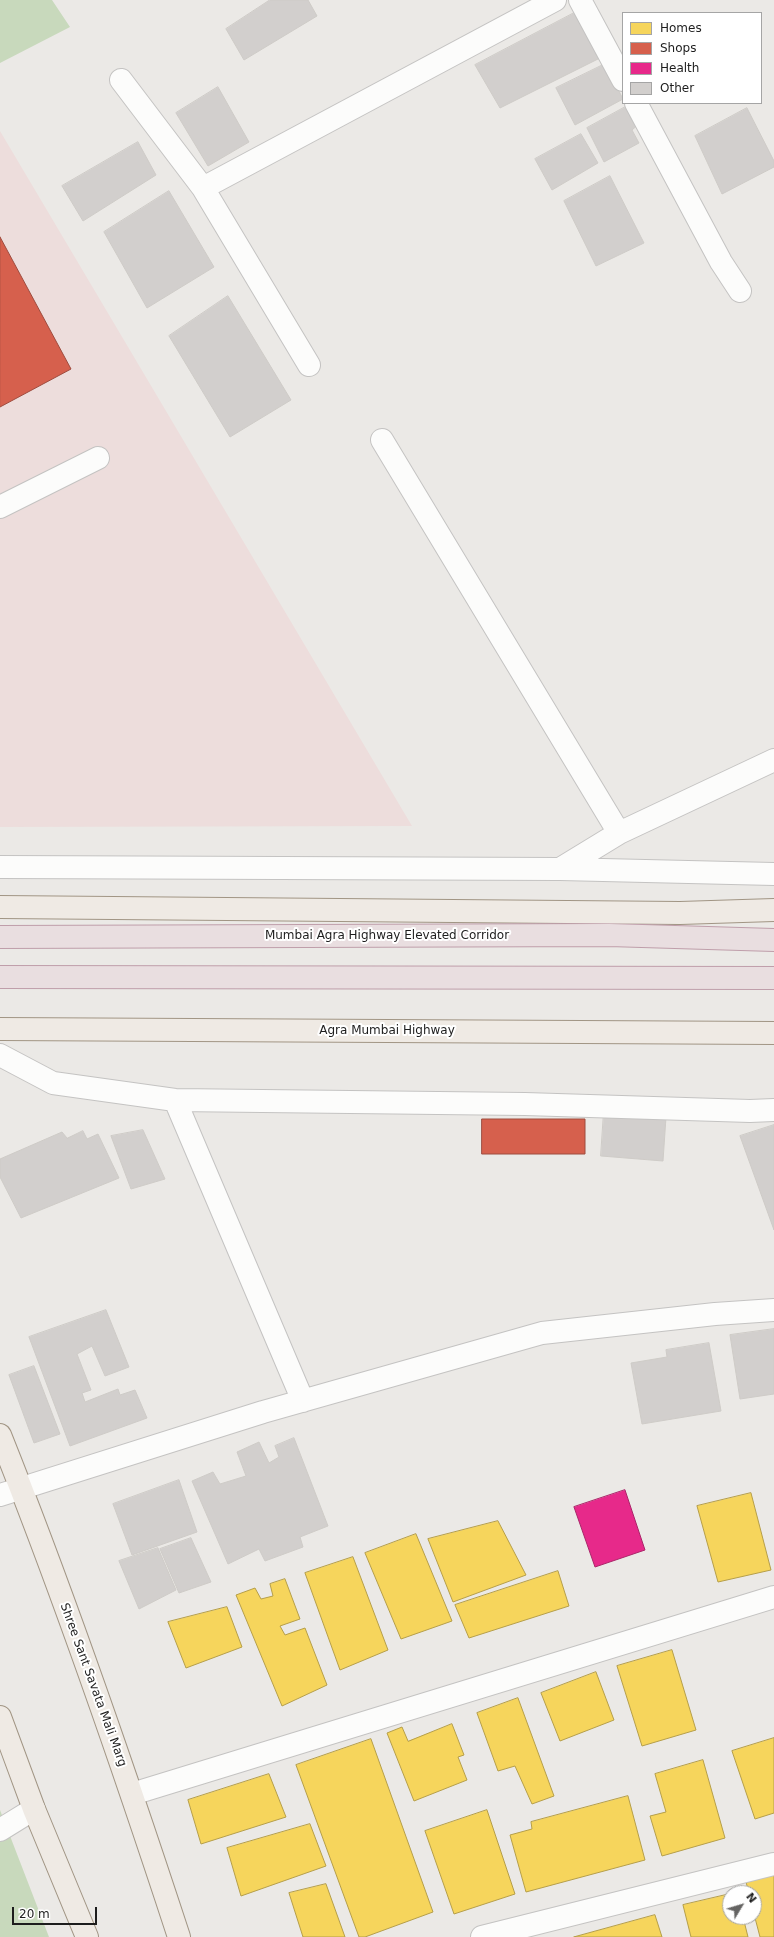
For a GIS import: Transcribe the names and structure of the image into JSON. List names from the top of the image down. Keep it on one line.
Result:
{"streets":{"highway":["Mumbai Agra Highway Elevated Corridor"],"main road":["Agra Mumbai Highway","Shree Sant Savata Mali Marg"]},"legend":["Homes","Shops","Health","Other"],"scale_bar":"20 m","north":"top right"}
